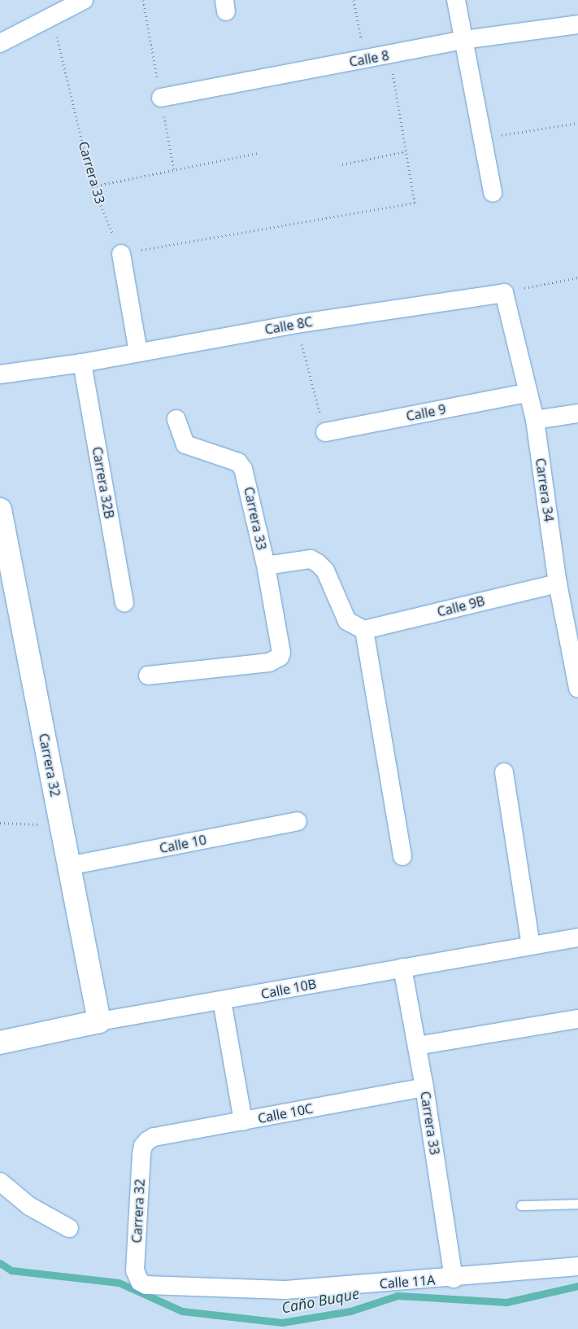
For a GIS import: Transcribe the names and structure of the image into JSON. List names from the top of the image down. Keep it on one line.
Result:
{"streets":{"street":["Calle 8","Carrera 33","Calle 8C","Calle 9","Carrera 32B","Carrera 34","Calle 9B","Carrera 32","Calle 10","Calle 10B","Calle 10C","Calle 11A"]},"crossings":[["Carrera 33","Calle 10B"],["Carrera 33","Calle 10C"],["Carrera 33","Calle 11A"],["Calle 8C","Carrera 32B"],["Calle 8C","Carrera 34"],["Calle 9","Carrera 34"],["Carrera 34","Calle 9B"],["Carrera 32","Calle 10"],["Carrera 32","Calle 10B"],["Carrera 32","Calle 10C"],["Carrera 32","Calle 11A"]],"water":["Caño Buque"]}
